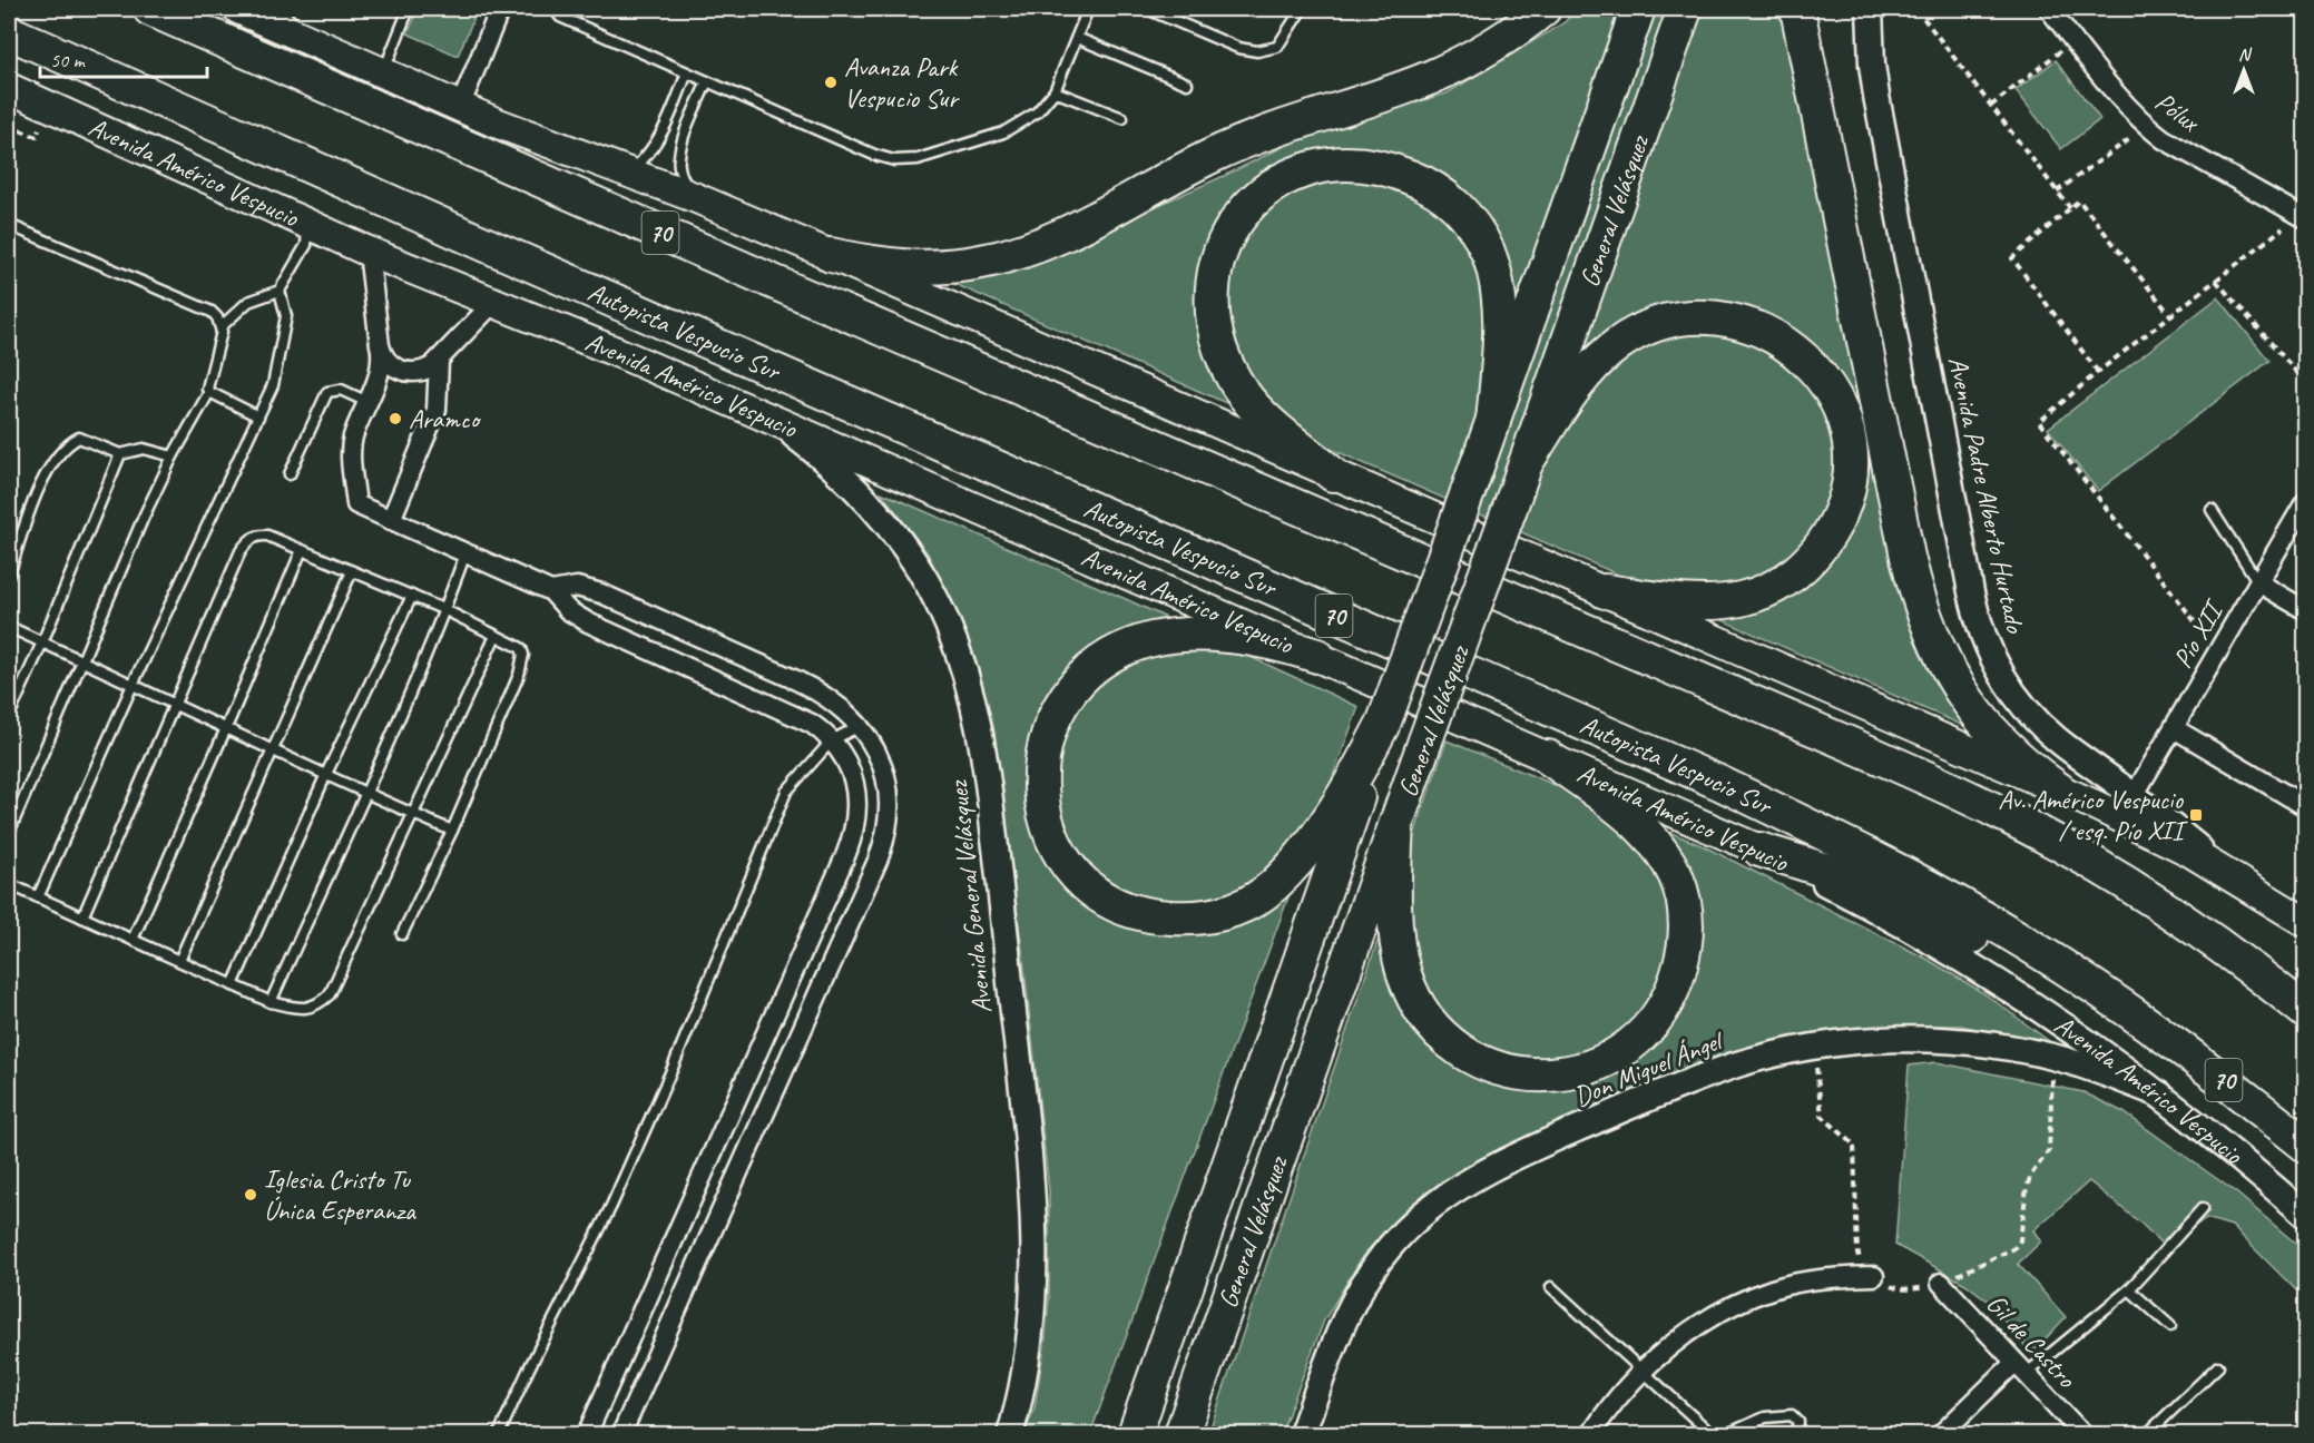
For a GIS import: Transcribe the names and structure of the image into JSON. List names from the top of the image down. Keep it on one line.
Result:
{"streets":{"highway":["General Velásquez","70","Autopista Vespucio Sur"],"main road":["Avenida Américo Vespucio"],"street":["Pólux","Avenida Padre Alberto Hurtado","Pío XII","Avenida General Velásquez","Don Miguel Ángel","Gil de Castro"]},"crossings":[["Avenida Américo Vespucio","Avenida General Velásquez"],["Avenida Américo Vespucio","Don Miguel Ángel"],["Avenida Padre Alberto Hurtado","Pío XII"]],"places":{"other":["Avanza Park Vespucio Sur","Aramco","Iglesia Cristo Tu Única Esperanza"],"transit":["Av. Américo Vespucio / esq. Pío XII"]},"scale_bar":"50 m","north":"top"}
